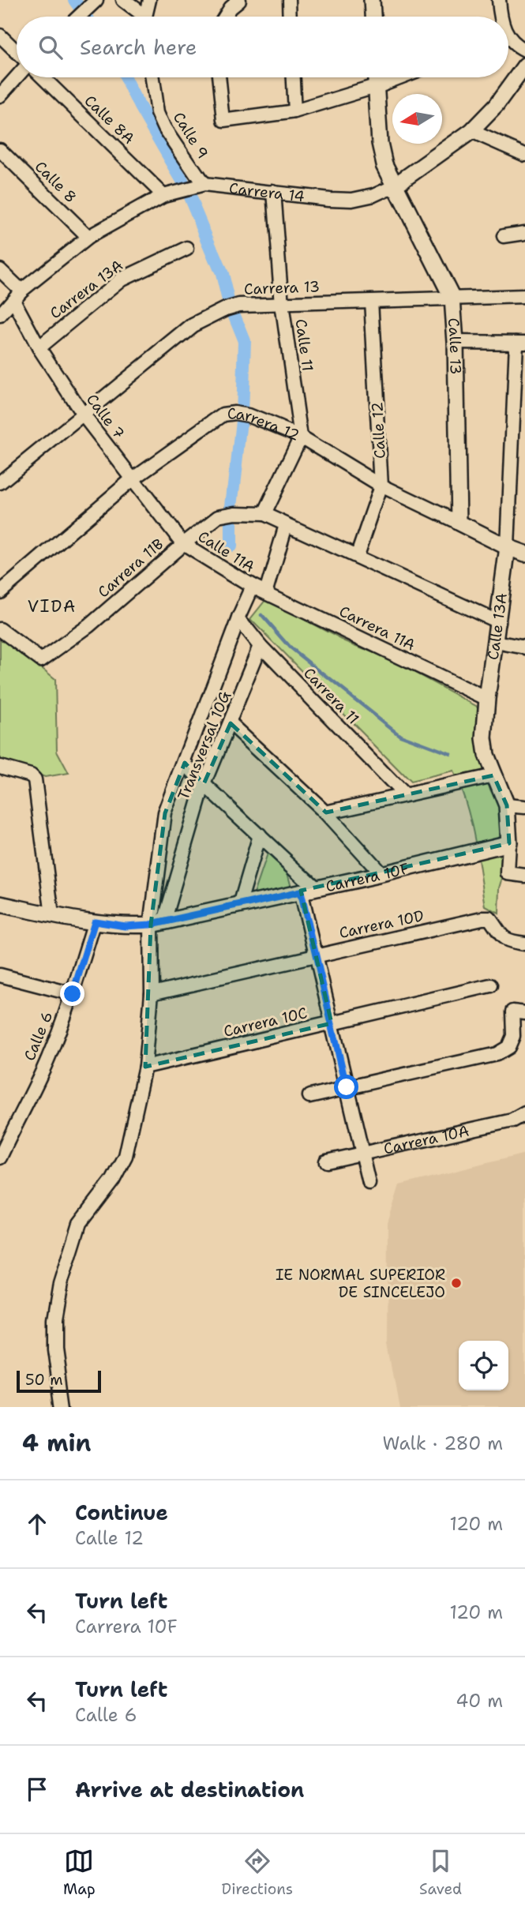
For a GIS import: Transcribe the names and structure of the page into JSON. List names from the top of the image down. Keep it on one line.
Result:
{"streets":{"street":["Calle 8A","Calle 9","Calle 8","Carrera 14","Carrera 13","Carrera 13A","Calle 11","Calle 13","Calle 7","Carrera 12","Calle 12","Calle 11A","Carrera 11B","Calle 13A","Carrera 11A","Carrera 11","Transversal 10G","Carrera 10F","Carrera 10D","Carrera 10C","Calle 6","Carrera 10A"]},"crossings":[["Calle 8A","Carrera 14"],["Calle 9","Carrera 14"],["Calle 8","Carrera 14"],["Carrera 14","Calle 11"],["Carrera 14","Calle 13"],["Carrera 14","Calle 7"],["Carrera 13","Calle 11"],["Carrera 13","Calle 13"],["Carrera 13","Calle 7"],["Carrera 13","Calle 12"],["Carrera 13A","Calle 7"],["Calle 11","Carrera 12"],["Calle 13","Carrera 12"],["Calle 7","Carrera 12"],["Calle 7","Calle 11A"],["Calle 7","Carrera 11B"],["Carrera 12","Calle 12"],["Carrera 12","Calle 13A"],["Calle 12","Carrera 11B"],["Calle 11A","Carrera 11B"],["Calle 11A","Carrera 11A"],["Carrera 11B","Calle 13A"],["Calle 13A","Carrera 11A"],["Calle 13A","Carrera 10F"],["Carrera 11","Transversal 10G"],["Transversal 10G","Carrera 10F"],["Carrera 10F","Calle 6"]],"districts":["VIDA"],"places":["IE NORMAL SUPERIOR DE SINCELEJO"],"scale_bar":"50 m","north":"left","page":{"search":"Search here","scale":"50 m","heading":["4 min","Walk · 280 m"],"list":[["Continue","Calle 12","120 m"],["Turn left","Carrera 10F","120 m"],["Turn left","Calle 6","40 m"],"Arrive at destination"],"nav":["Map","Directions","Saved"]}}
